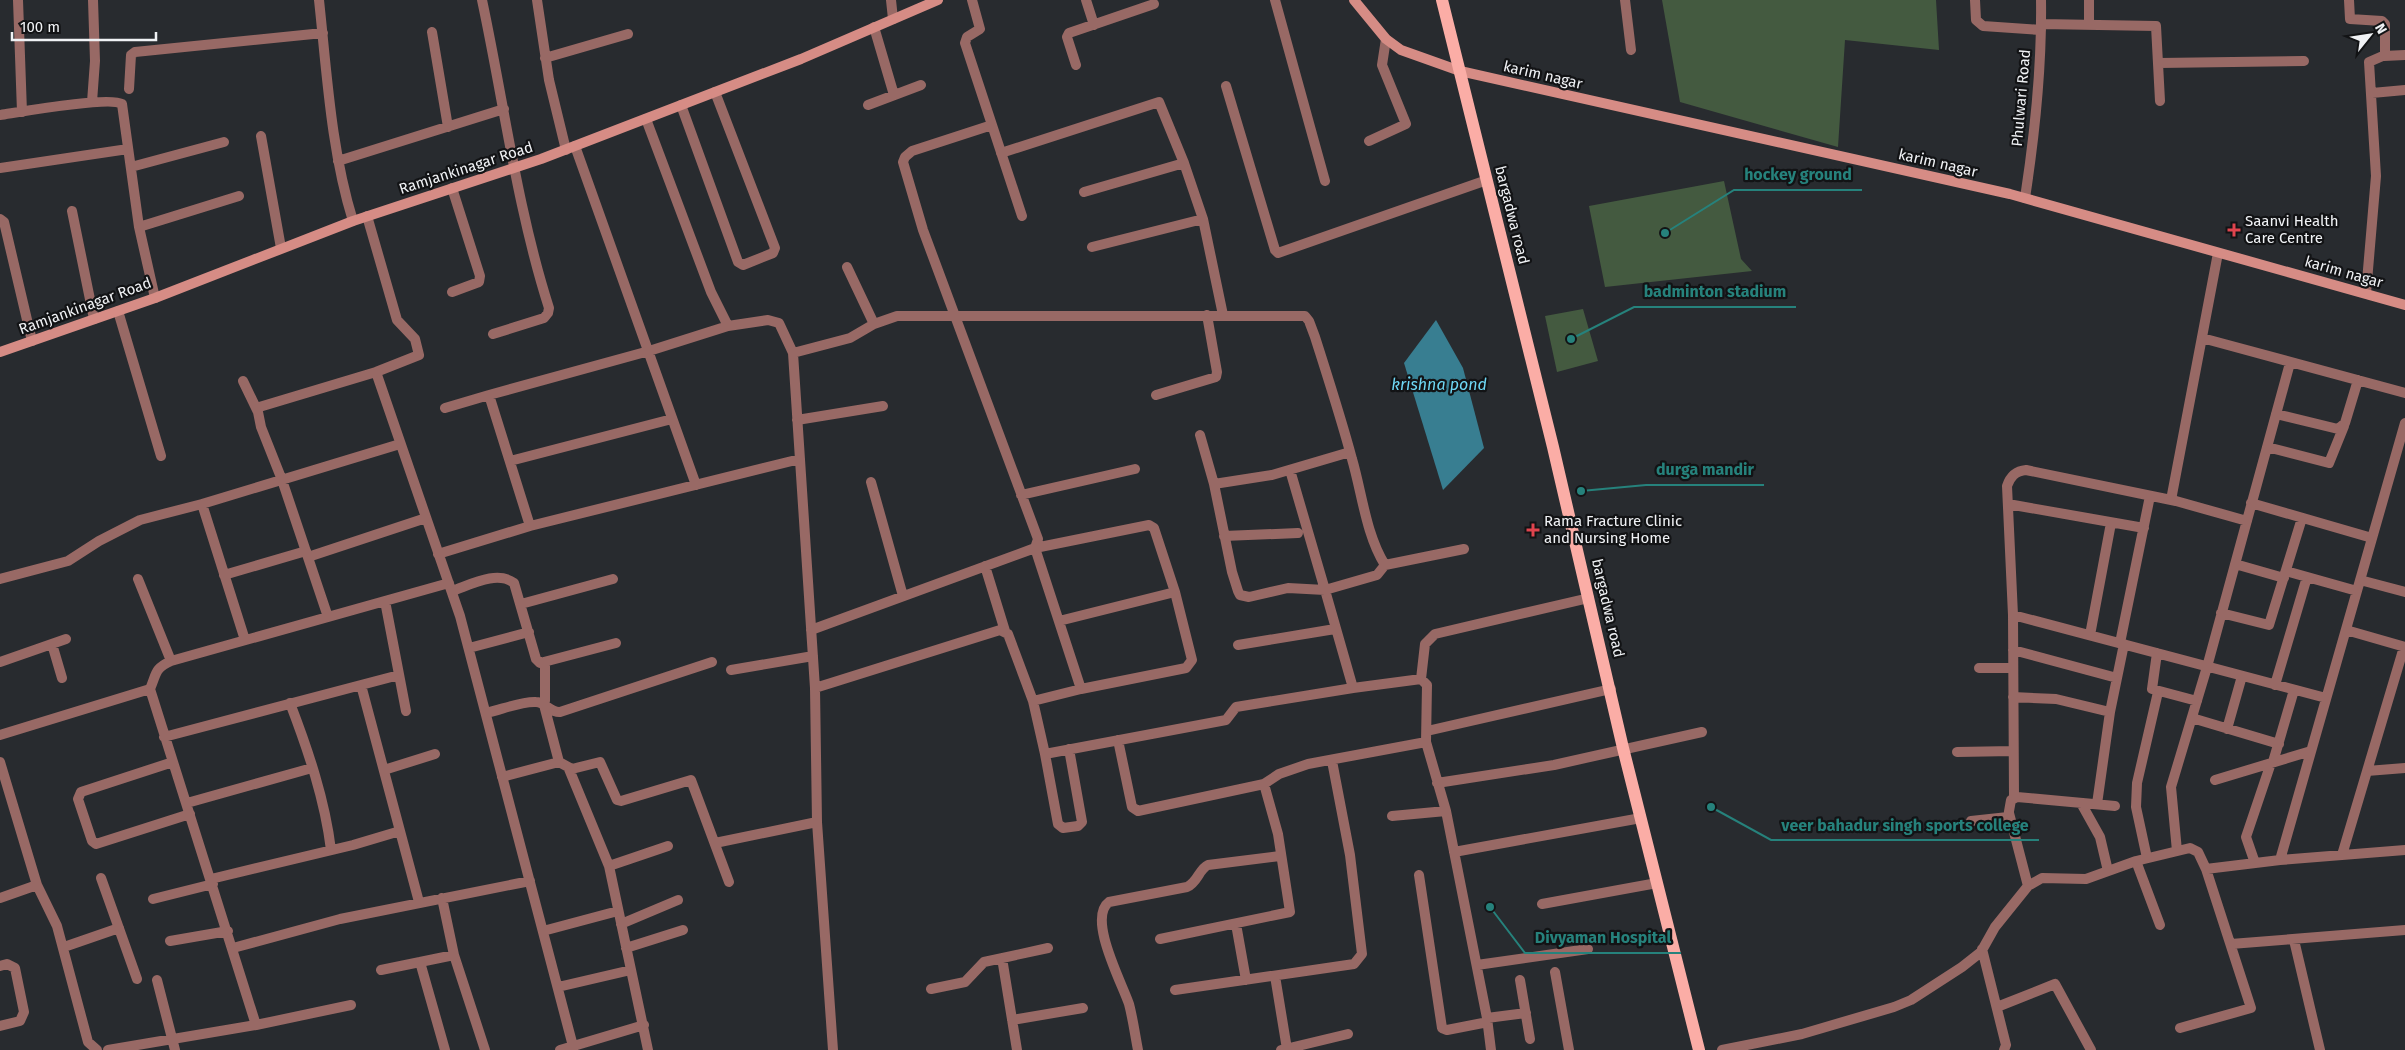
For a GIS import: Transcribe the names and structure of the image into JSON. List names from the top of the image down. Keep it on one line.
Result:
{"streets":{"main road":["bargadwa road"],"street":["karim nagar","Phulwari Road","Ramjankinagar Road"]},"crossings":[["karim nagar","Phulwari Road"],["karim nagar","bargadwa road"]],"water":["krishna pond"],"places":{"health":["Saanvi Health Care Centre","Rama Fracture Clinic and Nursing Home"],"other":["hockey ground","badminton stadium","durga mandir","veer bahadur singh sports college","Divyaman Hospital"]},"scale_bar":"100 m","north":"top right"}
